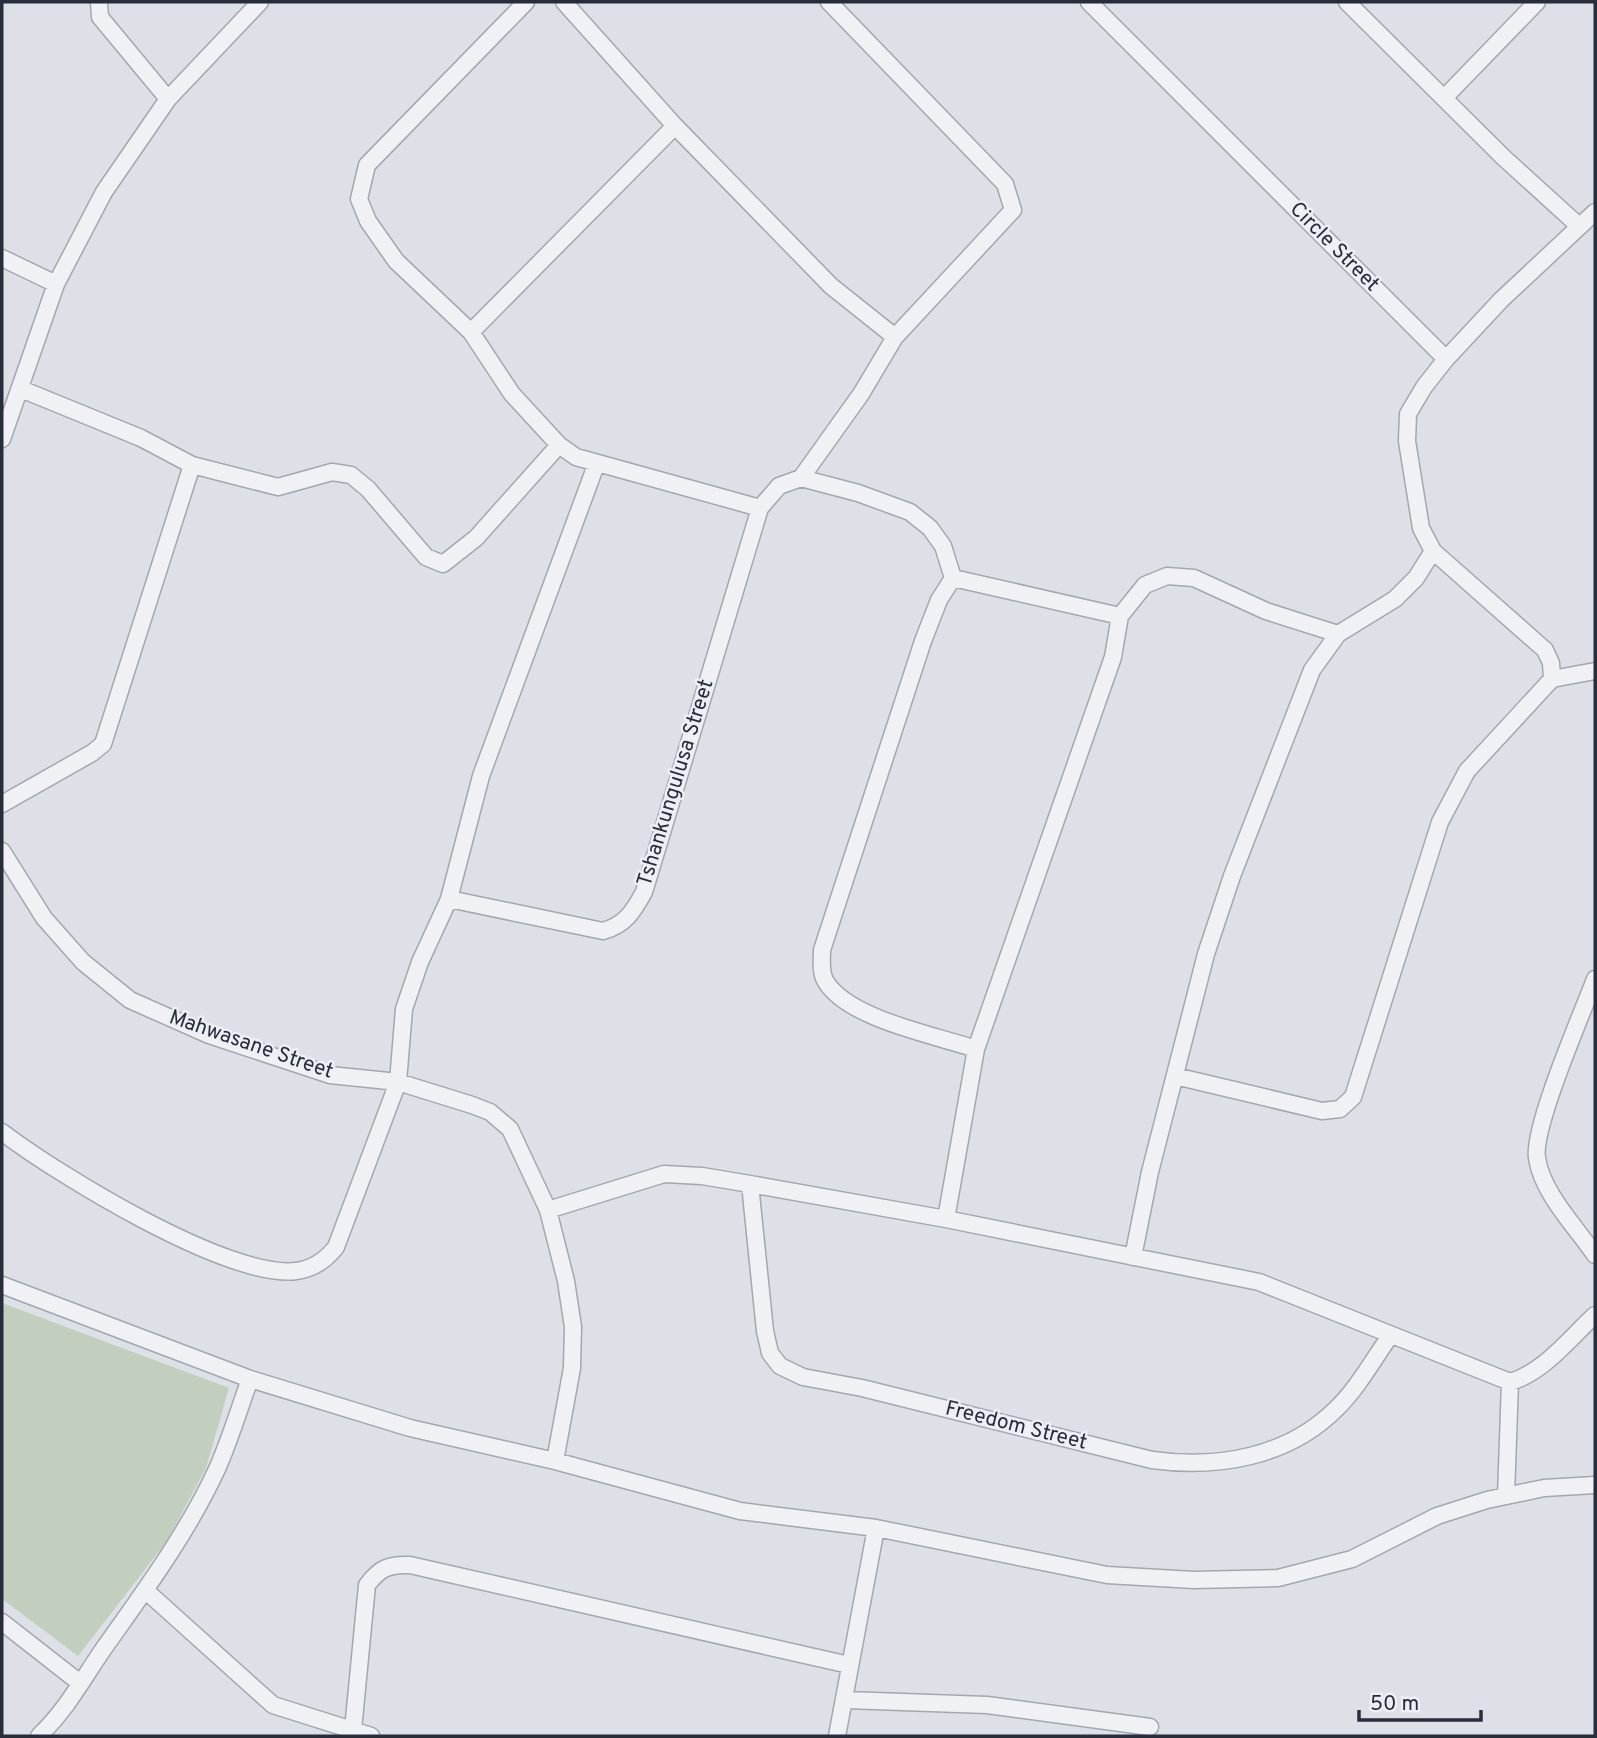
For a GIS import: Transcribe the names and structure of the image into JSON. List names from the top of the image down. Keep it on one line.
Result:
{"streets":{"street":["Circle Street","Tshankungulusa Street","Mahwasane Street","Freedom Street"]},"scale_bar":"50 m"}
